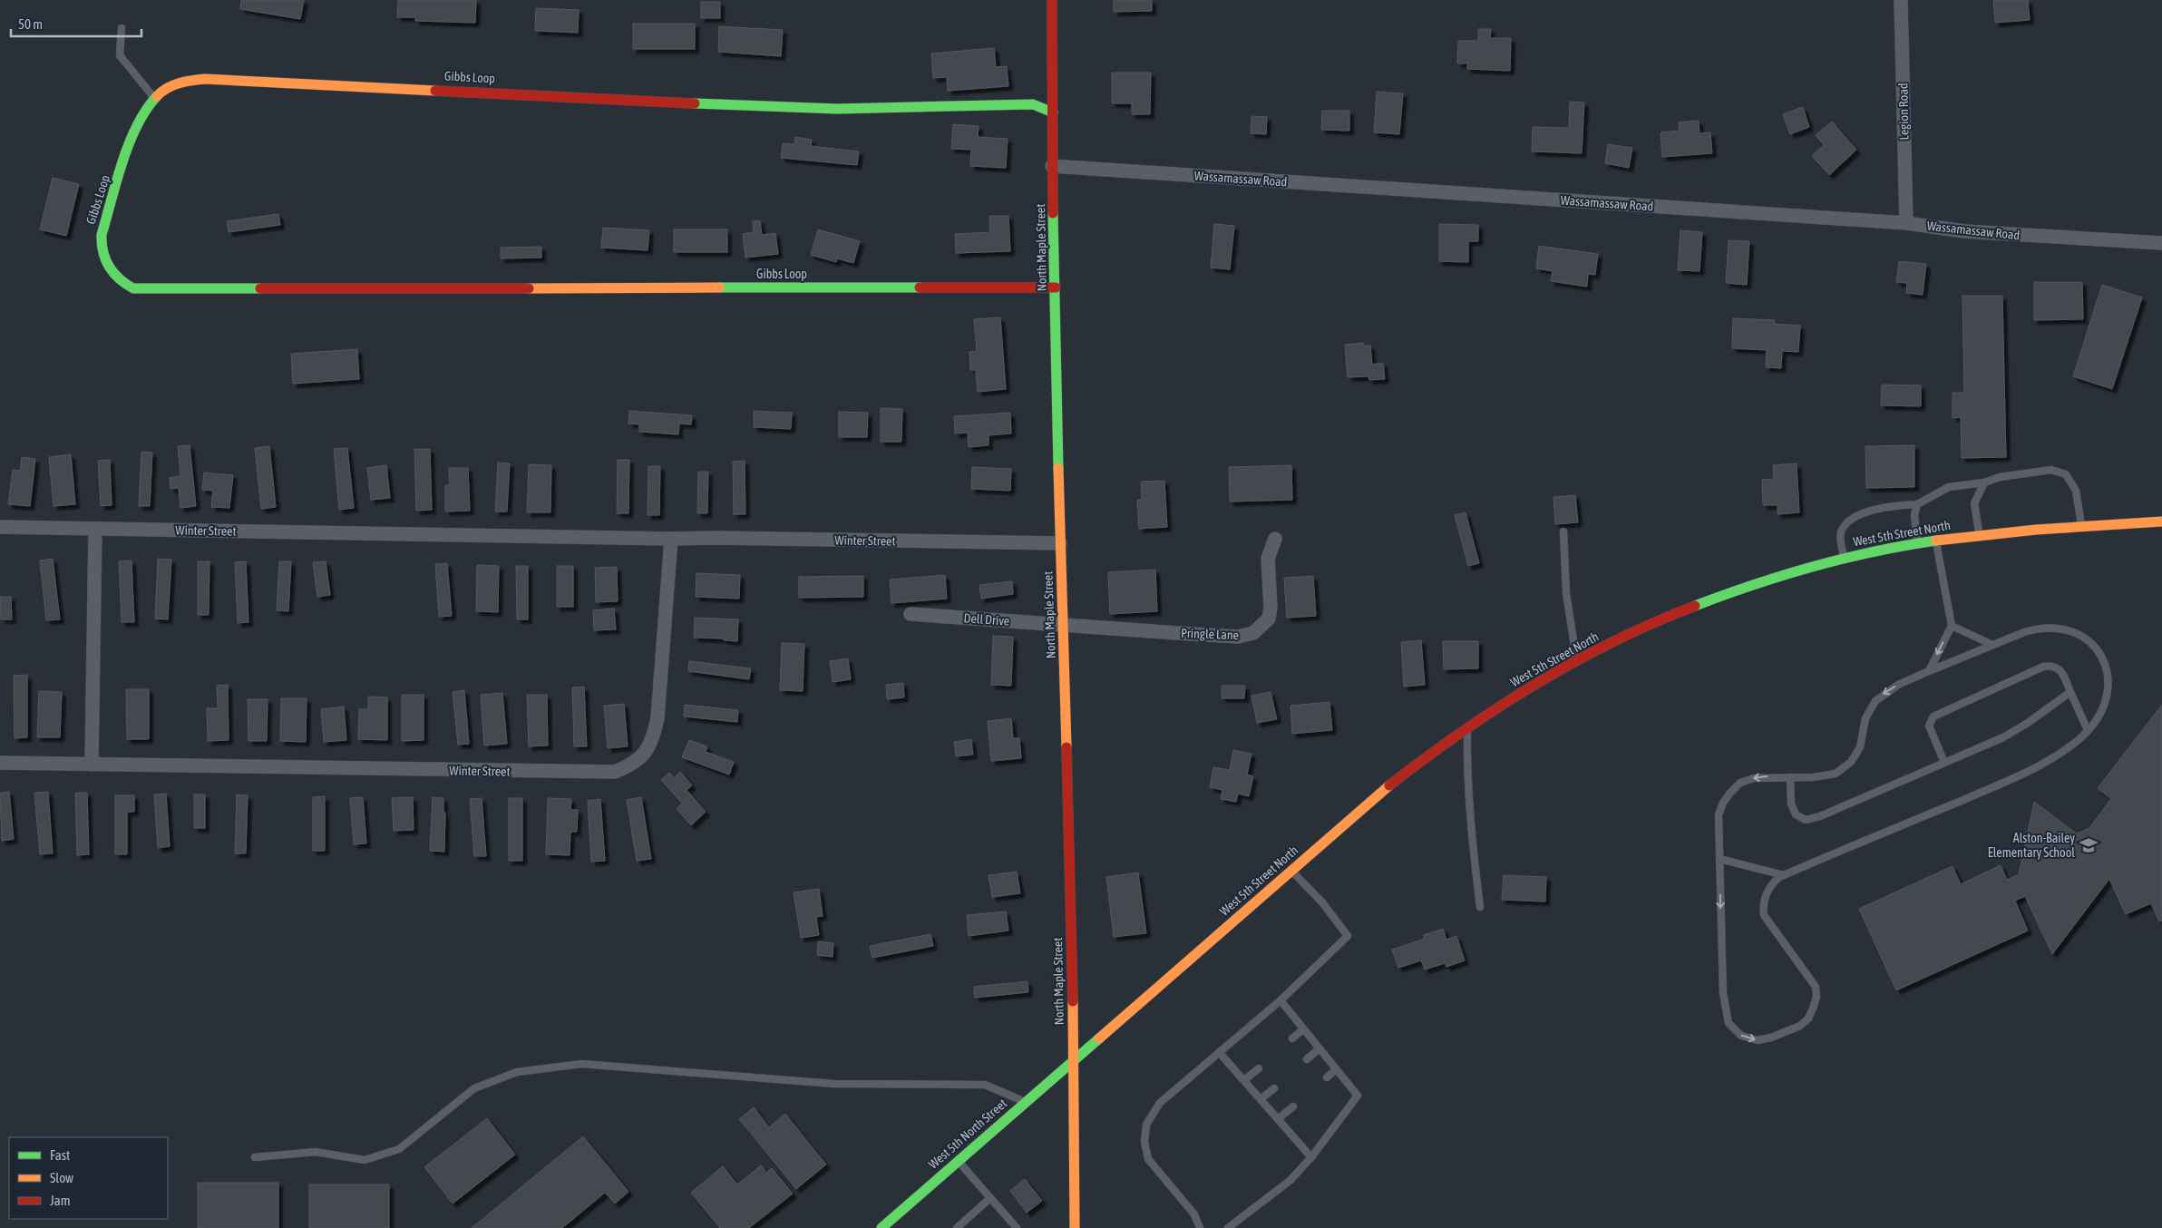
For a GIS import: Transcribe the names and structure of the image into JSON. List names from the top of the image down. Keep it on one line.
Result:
{"streets":{"street":["Gibbs Loop","Legion Road","Wassamassaw Road","North Maple Street","Winter Street","West 5th Street North","Dell Drive","Pringle Lane","West 5th North Street"]},"crossings":[["Gibbs Loop","North Maple Street"],["Legion Road","Wassamassaw Road"],["Wassamassaw Road","North Maple Street"],["North Maple Street","Winter Street"],["North Maple Street","West 5th Street North"],["North Maple Street","Dell Drive"],["North Maple Street","Pringle Lane"],["North Maple Street","West 5th North Street"],["West 5th Street North","West 5th North Street"],["Dell Drive","Pringle Lane"]],"places":{"school or university":["Alston-Bailey Elementary School"]},"legend":["Fast","Slow","Jam"],"scale_bar":"50 m"}
